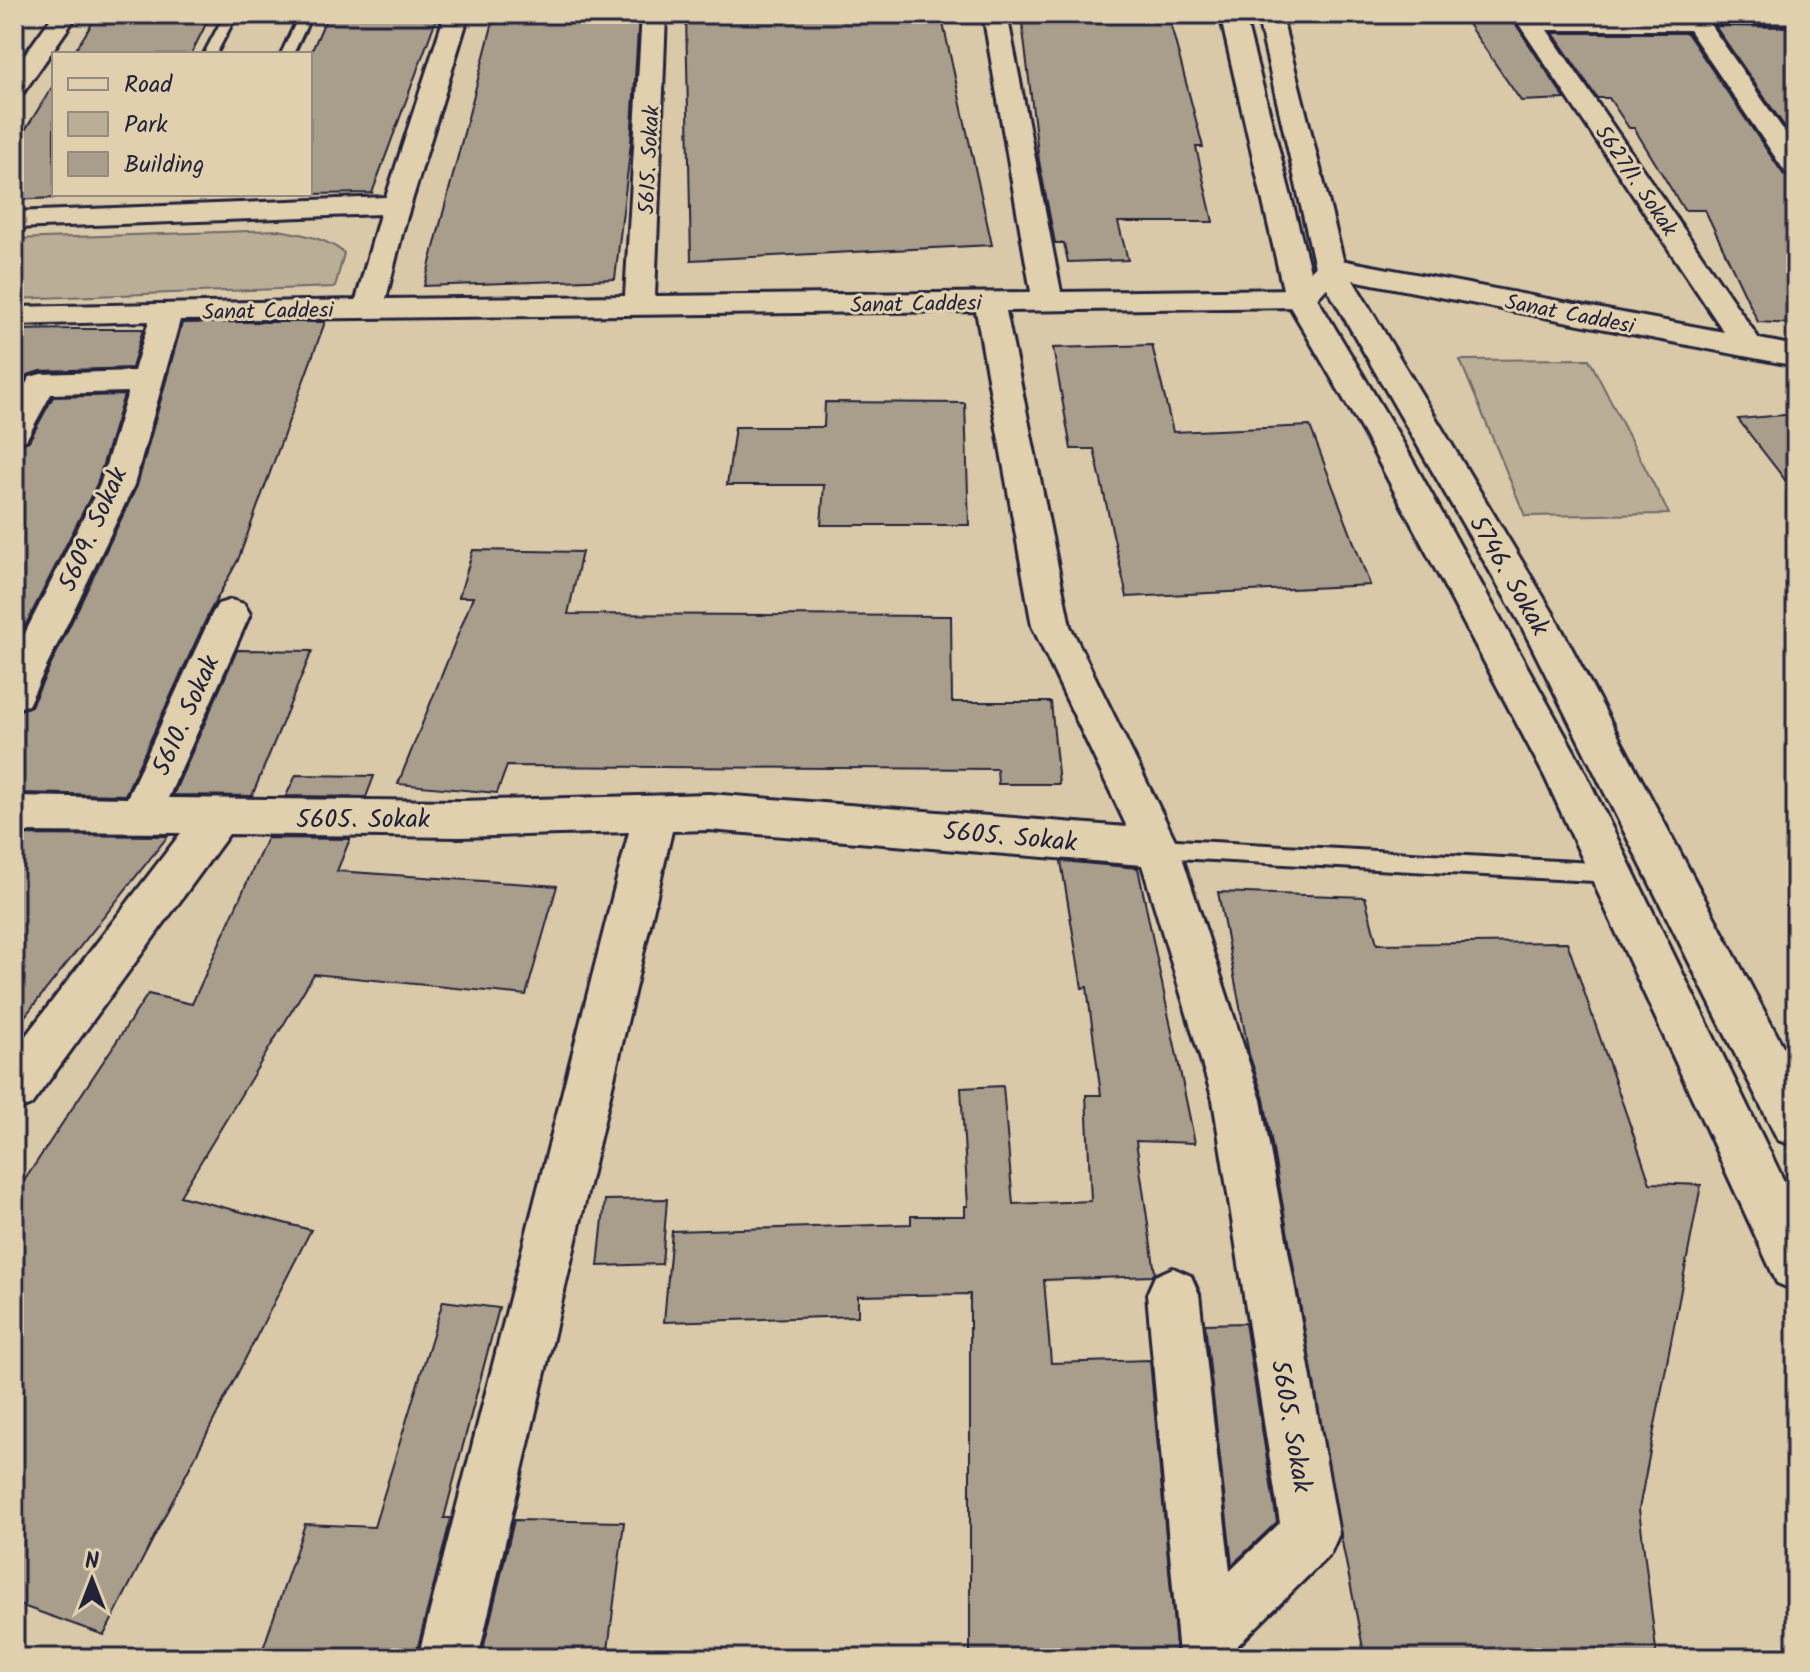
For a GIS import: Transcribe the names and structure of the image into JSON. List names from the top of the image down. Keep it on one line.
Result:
{"streets":{"street":["5615. Sokak","5627/1. Sokak","Sanat Caddesi","5609. Sokak","5746. Sokak","5610. Sokak","5605. Sokak"]},"crossings":[["5615. Sokak","Sanat Caddesi"],["5627/1. Sokak","Sanat Caddesi"],["Sanat Caddesi","5609. Sokak"],["Sanat Caddesi","5746. Sokak"],["5610. Sokak","5605. Sokak"]],"legend":["Road","Park","Building"],"north":"top"}
